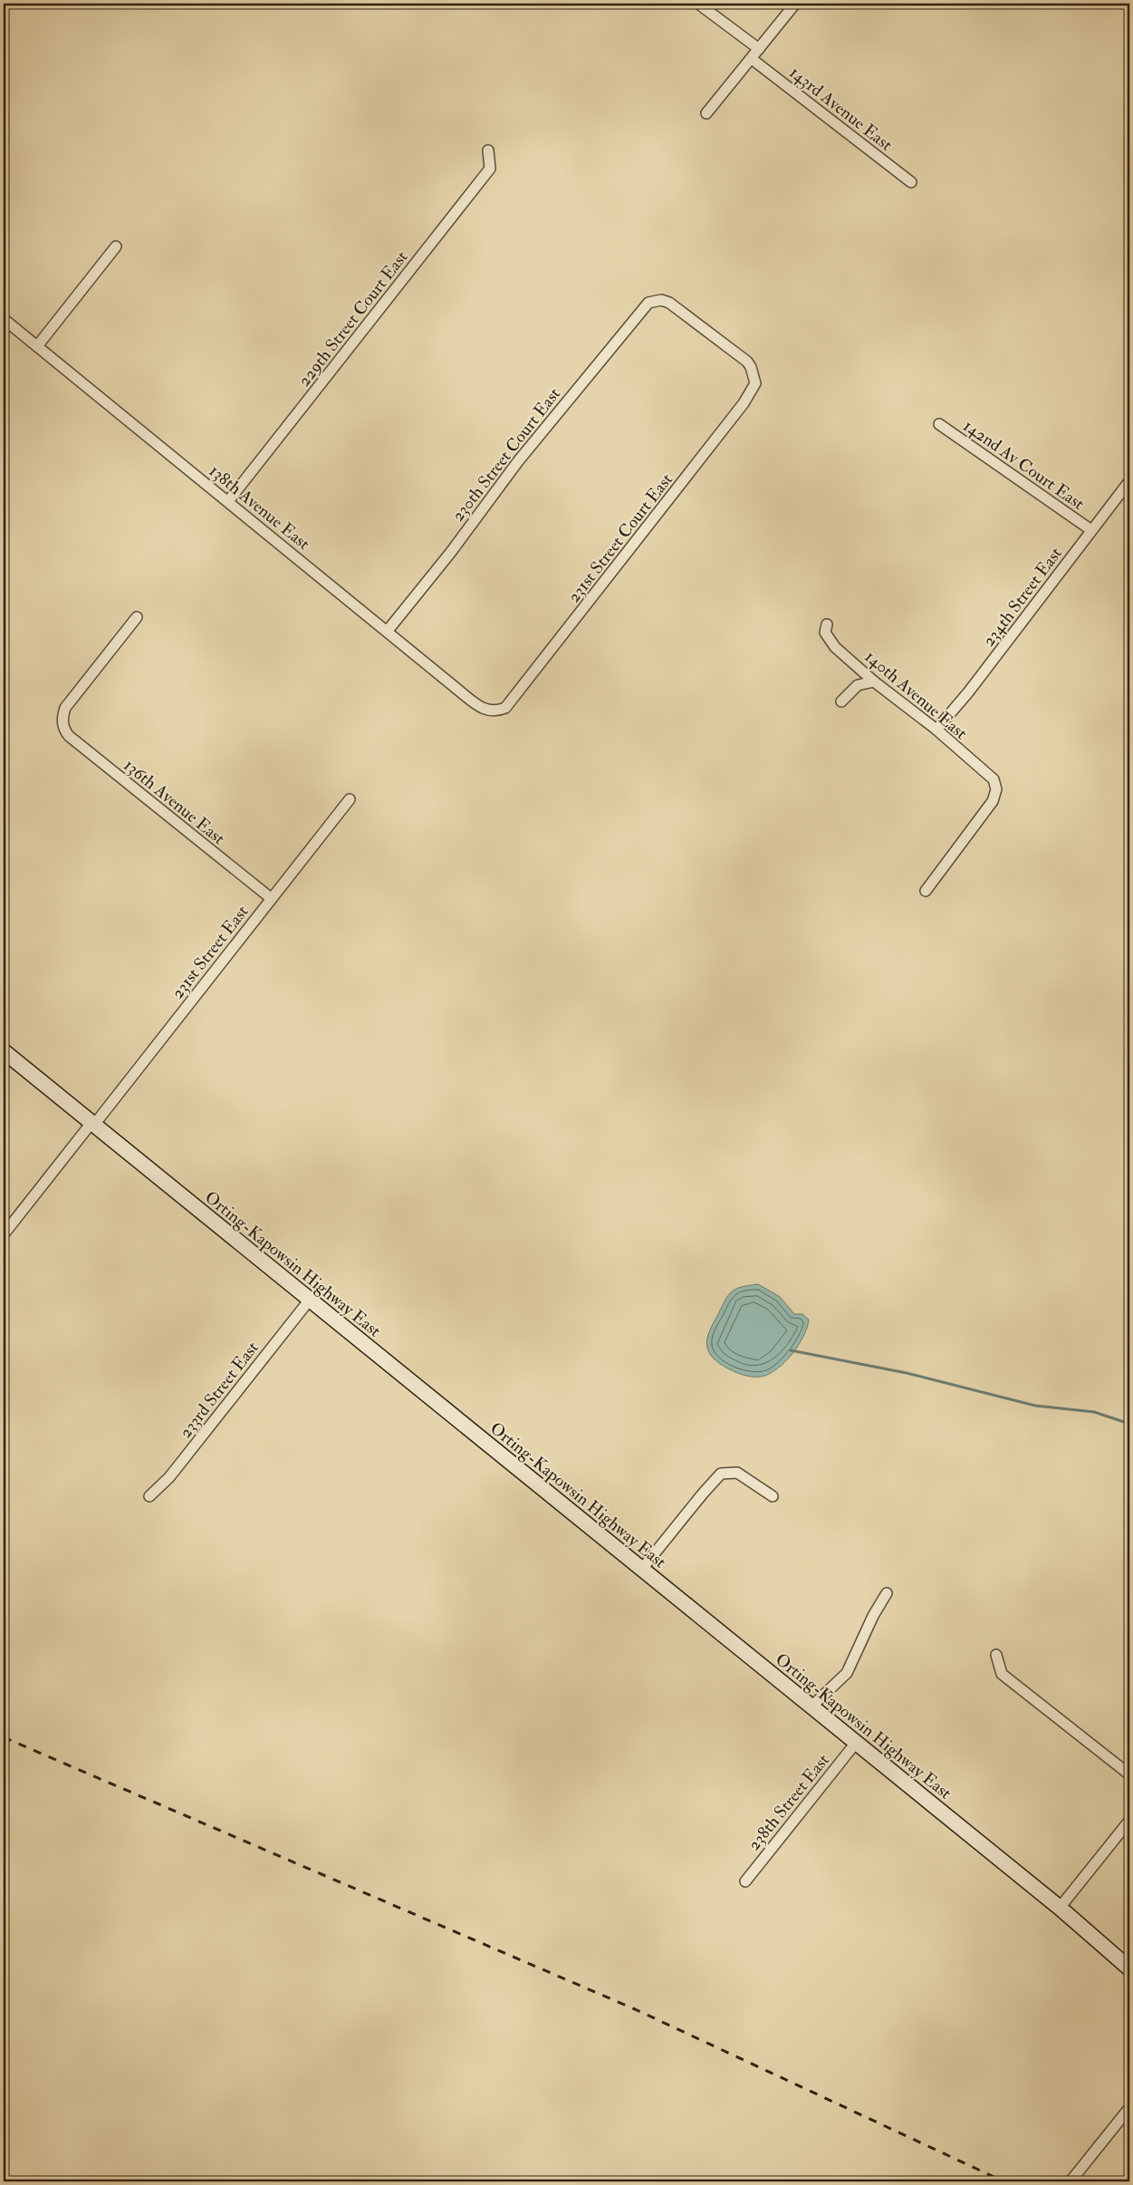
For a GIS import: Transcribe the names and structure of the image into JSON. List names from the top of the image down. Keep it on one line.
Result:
{"streets":{"main road":["Orting-Kapowsin Highway East"],"street":["143rd Avenue East","229th Street Court East","230th Street Court East","142nd Av Court East","138th Avenue East","231st Street Court East","234th Street East","140th Avenue East","136th Avenue East","231st Street East","233rd Street East","238th Street East"]},"crossings":[["229th Street Court East","138th Avenue East"],["230th Street Court East","138th Avenue East"],["230th Street Court East","231st Street Court East"],["142nd Av Court East","234th Street East"],["138th Avenue East","231st Street Court East"],["234th Street East","140th Avenue East"],["136th Avenue East","231st Street East"],["231st Street East","Orting-Kapowsin Highway East"],["Orting-Kapowsin Highway East","233rd Street East"],["Orting-Kapowsin Highway East","238th Street East"]]}
